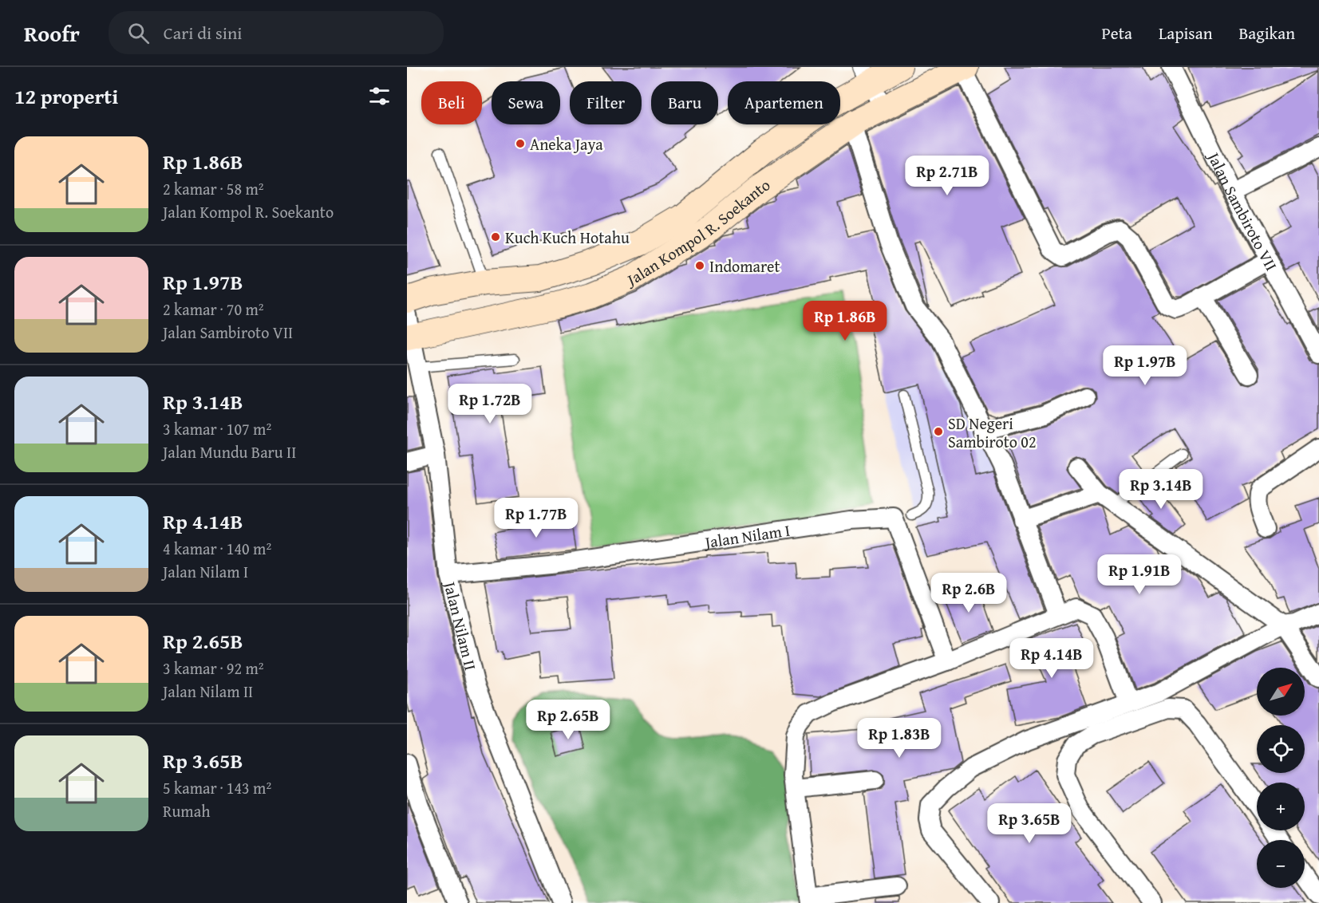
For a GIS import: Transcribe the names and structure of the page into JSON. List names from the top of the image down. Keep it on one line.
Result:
{"streets":{"main road":["Jalan Kompol R. Soekanto"],"street":["Jalan Sambiroto VII","Jalan Nilam I","Jalan Nilam II"]},"crossings":[["Jalan Kompol R. Soekanto","Jalan Nilam II"],["Jalan Nilam I","Jalan Nilam II"]],"places":["Aneka Jaya","Kuch Kuch Hotahu","Indomaret","SD Negeri Sambiroto 02"],"north":"top right","page":{"header":"Roofr","search":"Cari di sini","nav":["Peta","Lapisan","Bagikan"],"heading":"12 properti","chip":["Beli","Sewa","Filter","Baru","Apartemen"],"list":[{"name":"Rp 1.86B","note":"2 kamar · 58 m² · Jalan Kompol R. Soekanto"},{"name":"Rp 1.97B","note":"2 kamar · 70 m² · Jalan Sambiroto VII"},{"name":"Rp 3.14B","note":"3 kamar · 107 m² · Jalan Mundu Baru II"},{"name":"Rp 4.14B","note":"4 kamar · 140 m² · Jalan Nilam I"},{"name":"Rp 2.65B","note":"3 kamar · 92 m² · Jalan Nilam II"},{"name":"Rp 3.65B","note":"5 kamar · 143 m² · Rumah"}],"price":["Rp 2.71B","Rp 1.86B","Rp 1.97B","Rp 1.72B","Rp 3.14B","Rp 1.77B","Rp 1.91B","Rp 2.6B","Rp 4.14B","Rp 2.65B","Rp 1.83B","Rp 3.65B"],"map_buttons":["+","−"]}}
